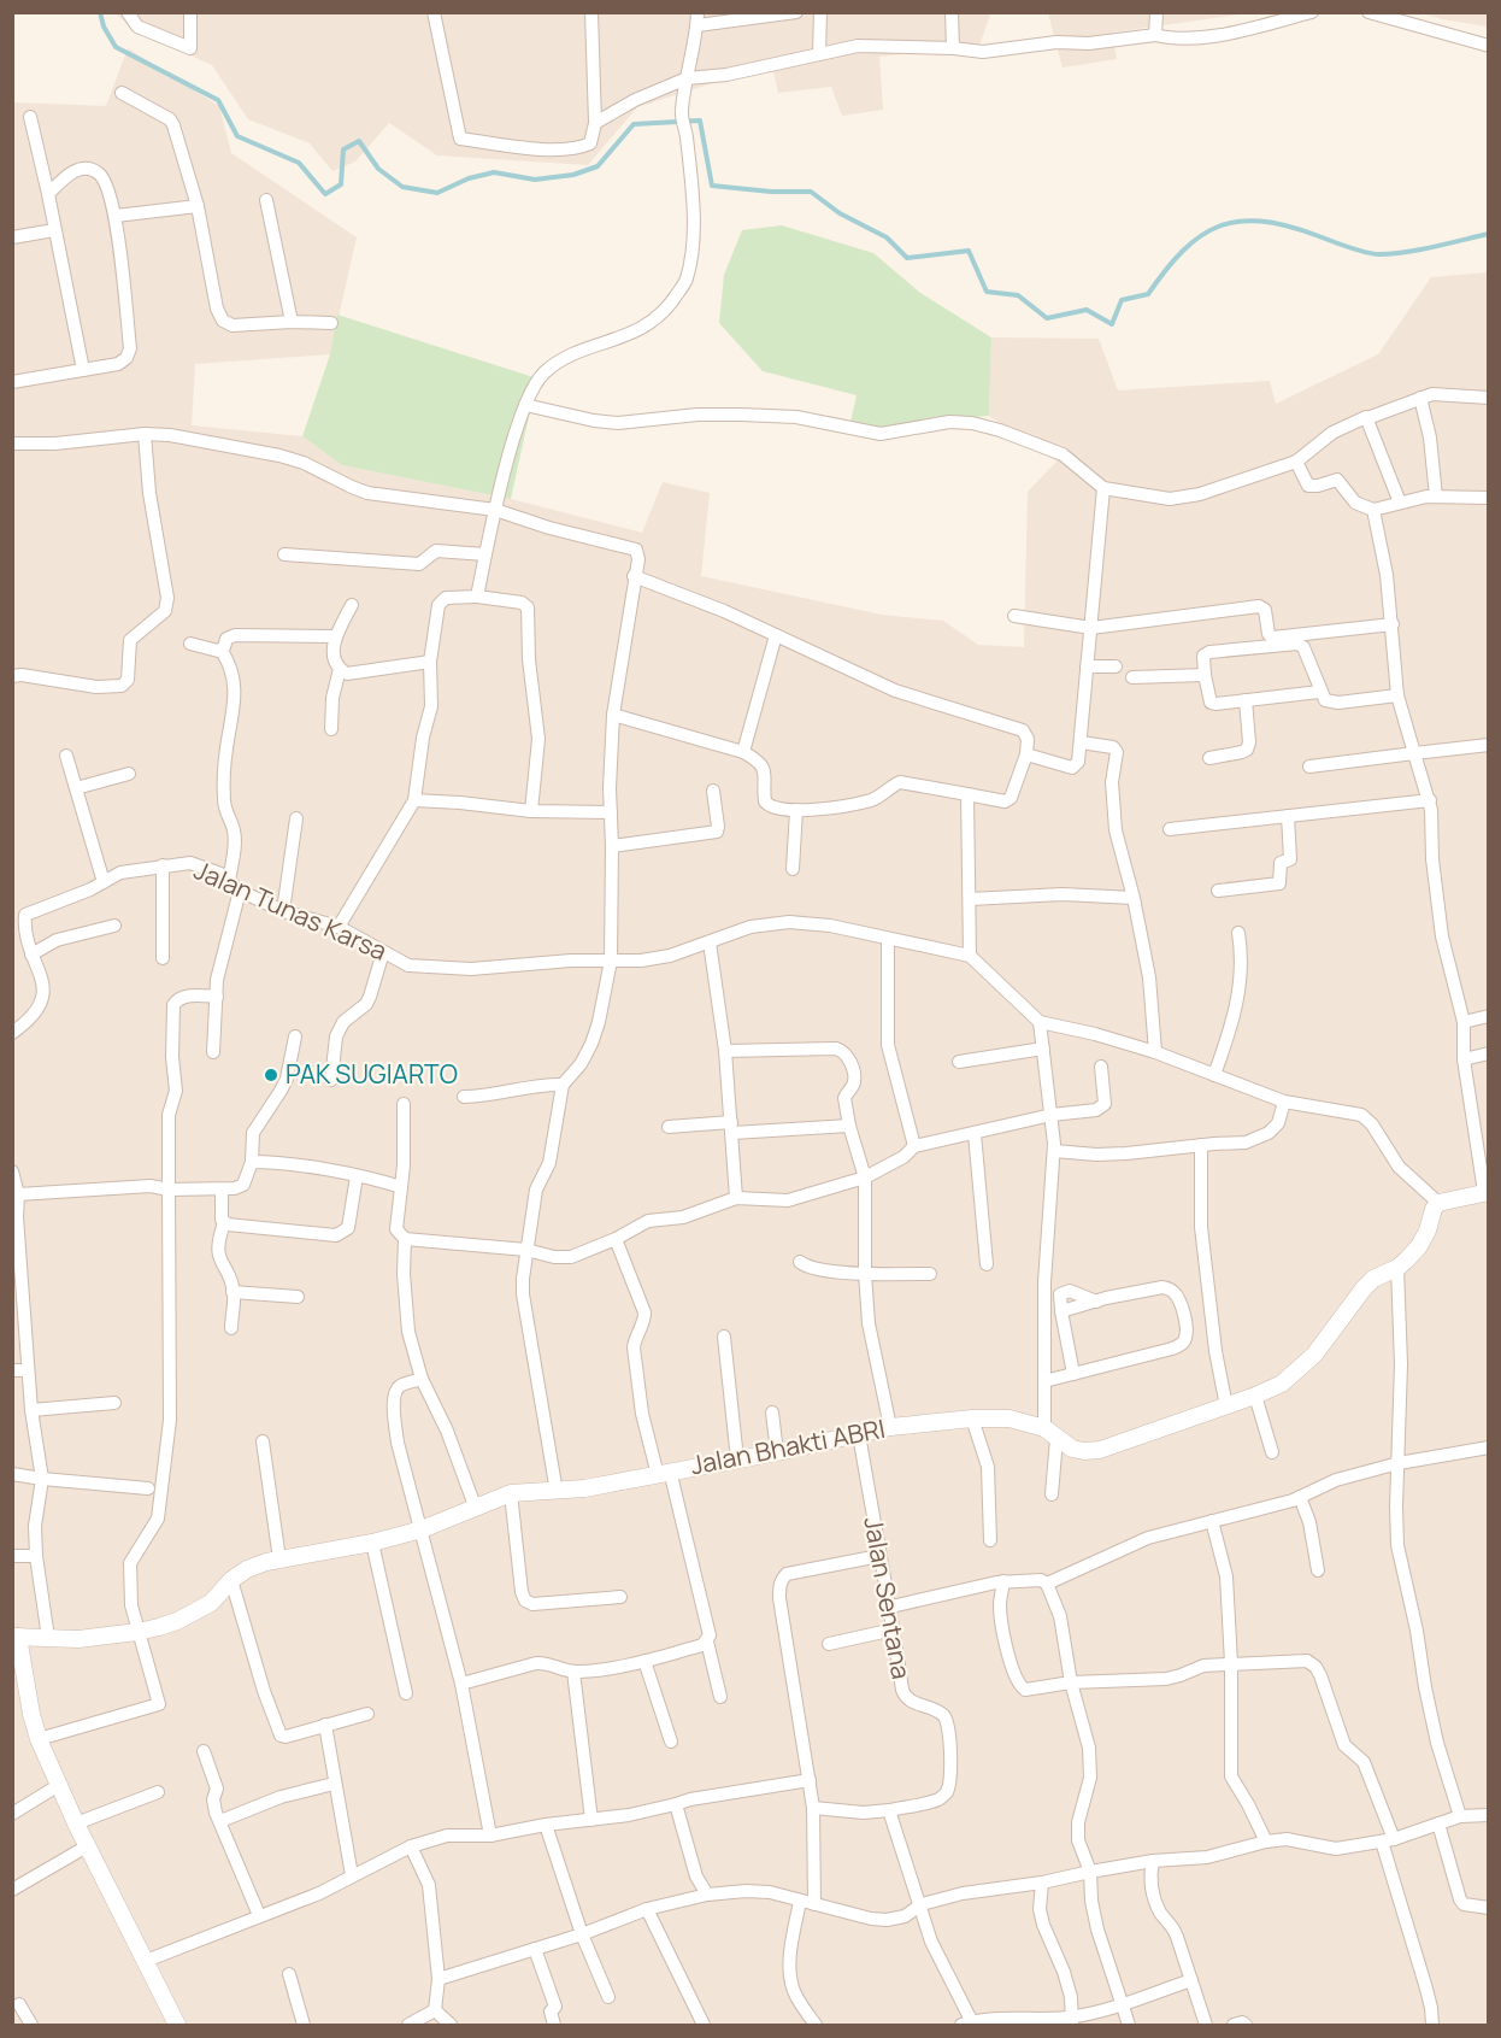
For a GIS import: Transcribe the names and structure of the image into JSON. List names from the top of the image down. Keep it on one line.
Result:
{"streets":{"street":["Jalan Tunas Karsa","Jalan Bhakti ABRI","Jalan Sentana"]},"crossings":[["Jalan Bhakti ABRI","Jalan Sentana"]],"places":["PAK SUGIARTO"]}
